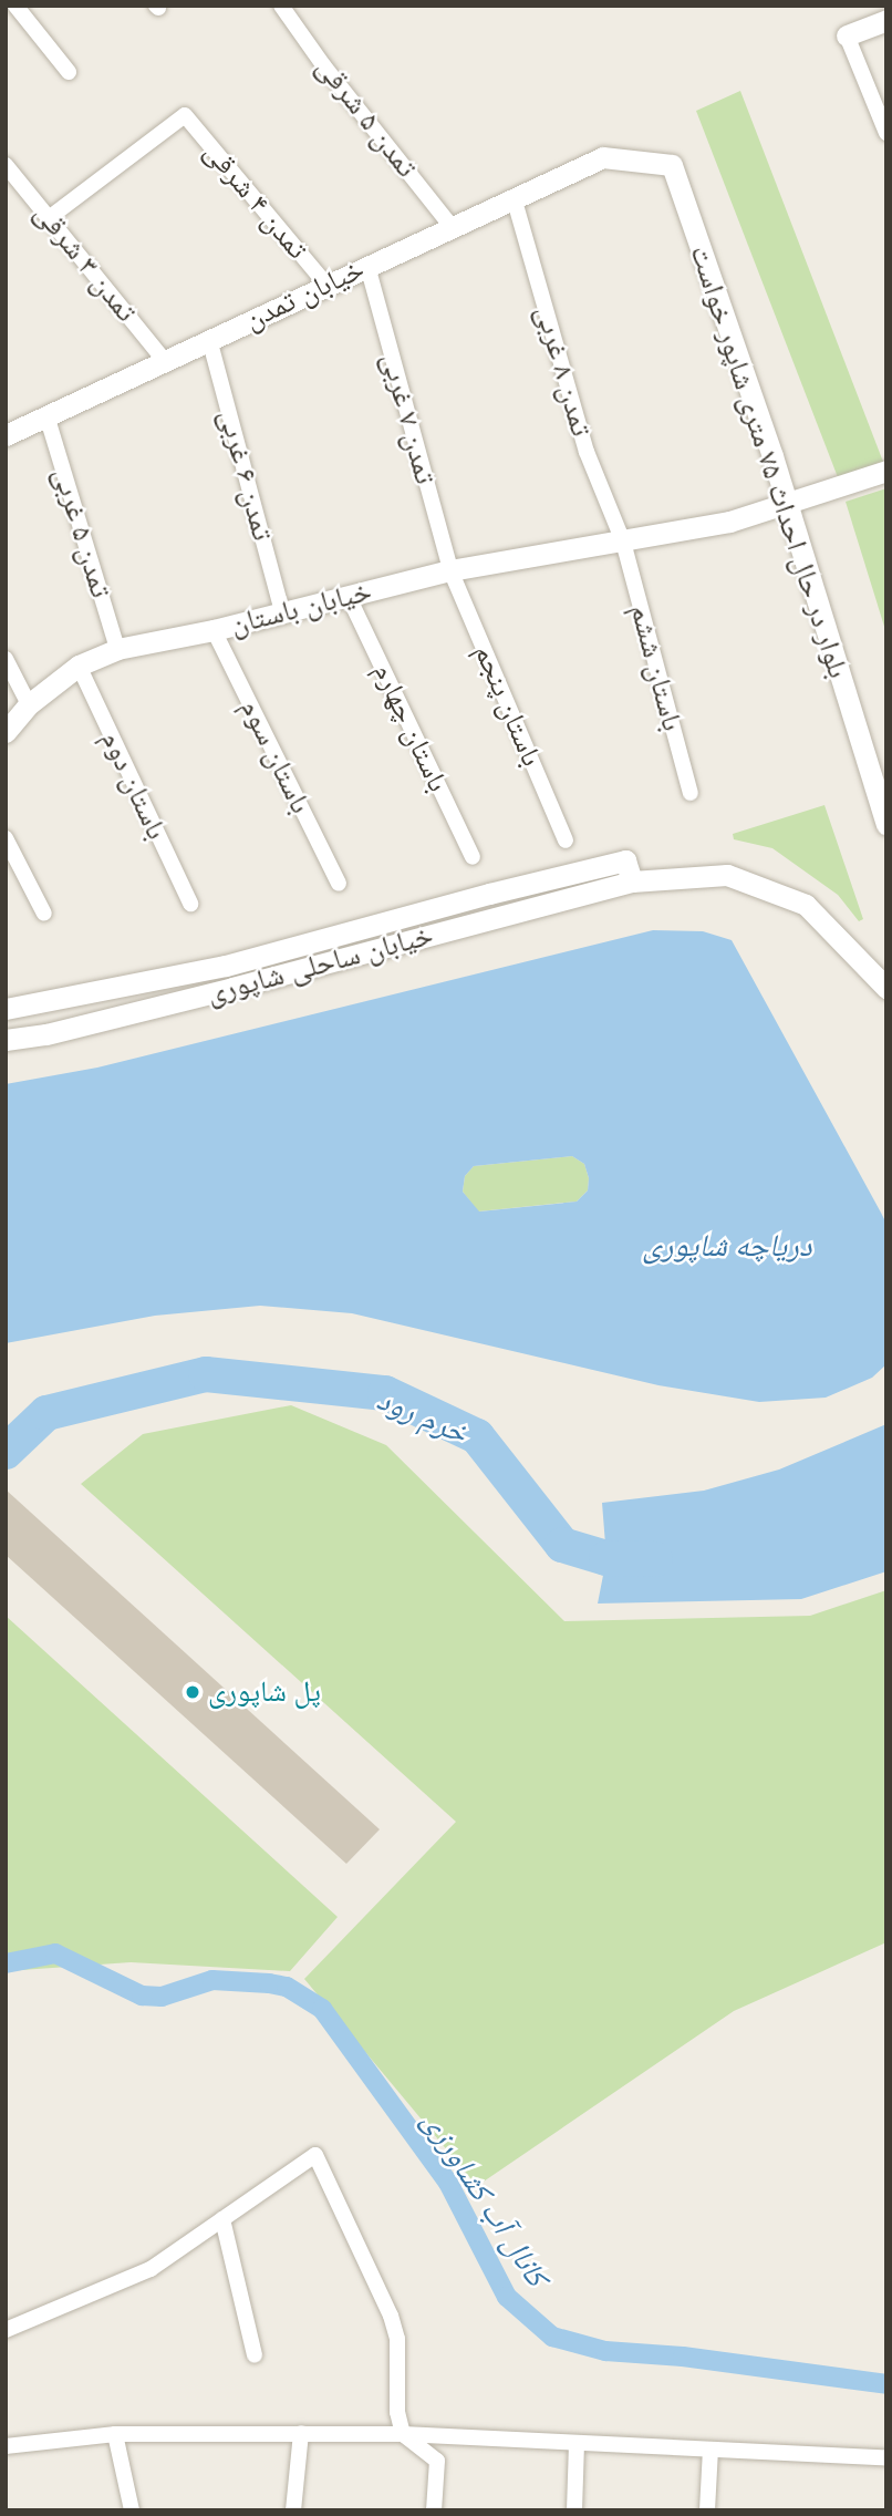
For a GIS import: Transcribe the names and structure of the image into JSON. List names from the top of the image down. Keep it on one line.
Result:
{"streets":{"street":["تمدن ۵ شرقی","تمدن ۴ شرقی","تمدن ۳ شرقی","خیابان تمدن","تمدن ۸ غربی","تمدن ۷ غربی","بلوار در حال احداث ۷۵ متری شاپور خواست","تمدن ۶ غربی","تمدن ۵ غربی","خیابان باستان","باستان ششم","باستان پنجم","باستان چهارم","باستان سوم","باستان دوم","خیابان ساحلی شاپوری"]},"crossings":[["تمدن ۵ شرقی","خیابان تمدن"],["تمدن ۴ شرقی","تمدن ۳ شرقی"],["تمدن ۴ شرقی","خیابان تمدن"],["تمدن ۳ شرقی","خیابان تمدن"],["خیابان تمدن","تمدن ۸ غربی"],["خیابان تمدن","تمدن ۷ غربی"],["خیابان تمدن","بلوار در حال احداث ۷۵ متری شاپور خواست"],["خیابان تمدن","تمدن ۶ غربی"],["خیابان تمدن","تمدن ۵ غربی"],["تمدن ۸ غربی","خیابان باستان"],["تمدن ۸ غربی","باستان ششم"],["تمدن ۷ غربی","خیابان باستان"],["تمدن ۷ غربی","باستان پنجم"],["بلوار در حال احداث ۷۵ متری شاپور خواست","خیابان باستان"],["تمدن ۶ غربی","خیابان باستان"],["تمدن ۵ غربی","خیابان باستان"],["خیابان باستان","باستان ششم"],["خیابان باستان","باستان پنجم"],["خیابان باستان","باستان چهارم"],["خیابان باستان","باستان سوم"],["خیابان باستان","باستان دوم"]],"water":["دریاچه شاپوری","خرم رود","کانال آب کشاورزی"],"places":["پل شاپوری"]}
